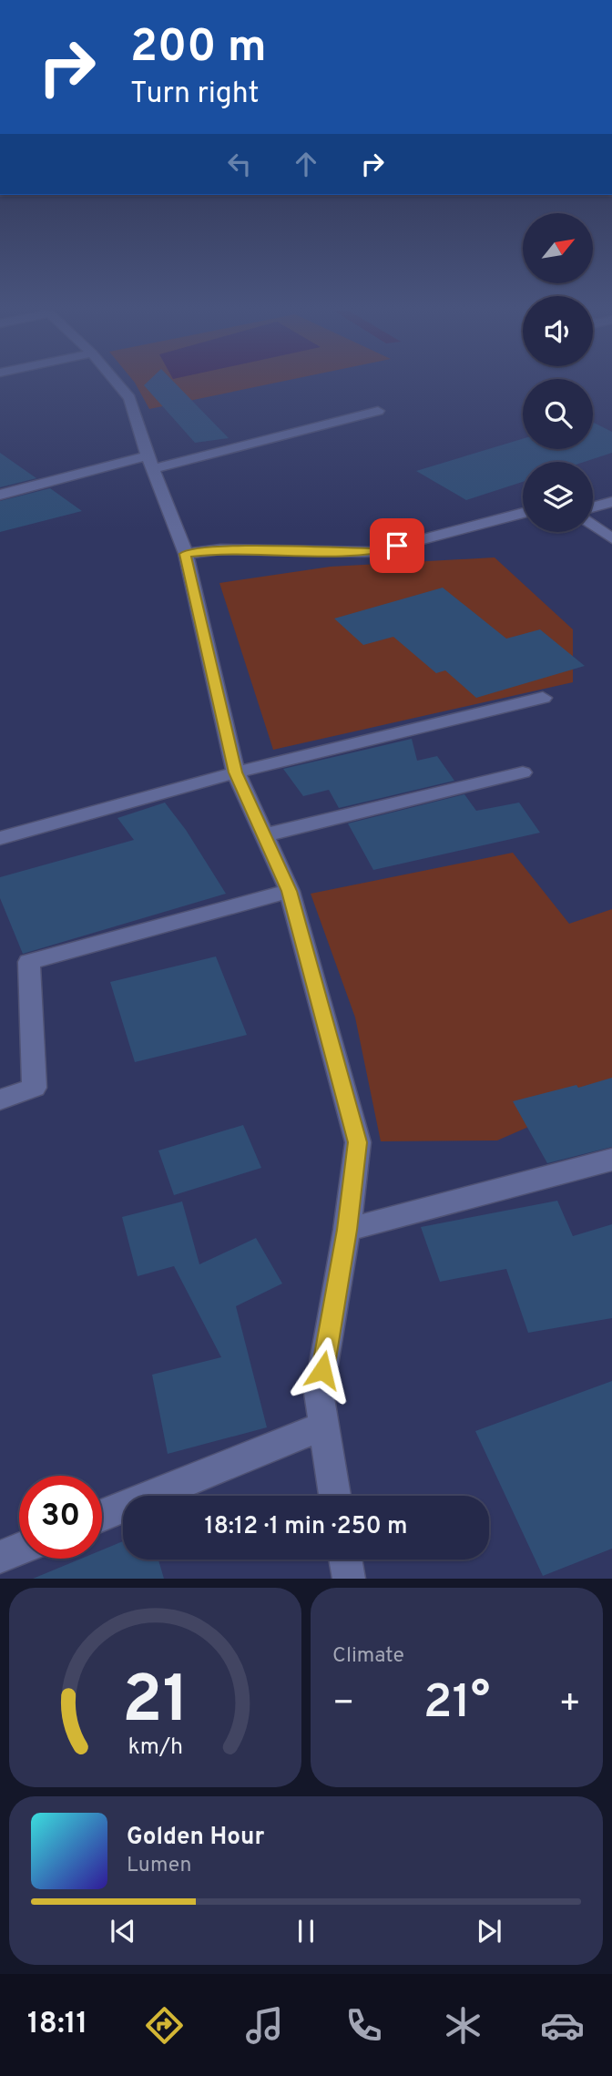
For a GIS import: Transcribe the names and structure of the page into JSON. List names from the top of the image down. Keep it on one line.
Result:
{"north":"top right","page":{"turn":["200 m","Turn right"],"limit":"30","trip":"18:12 · 1 min · 250 m","tile":"Climate","heat":["−","21°","+"],"song":["Golden Hour","Lumen"],"tabs":"18:11","gauge":["21","km/h"]}}
